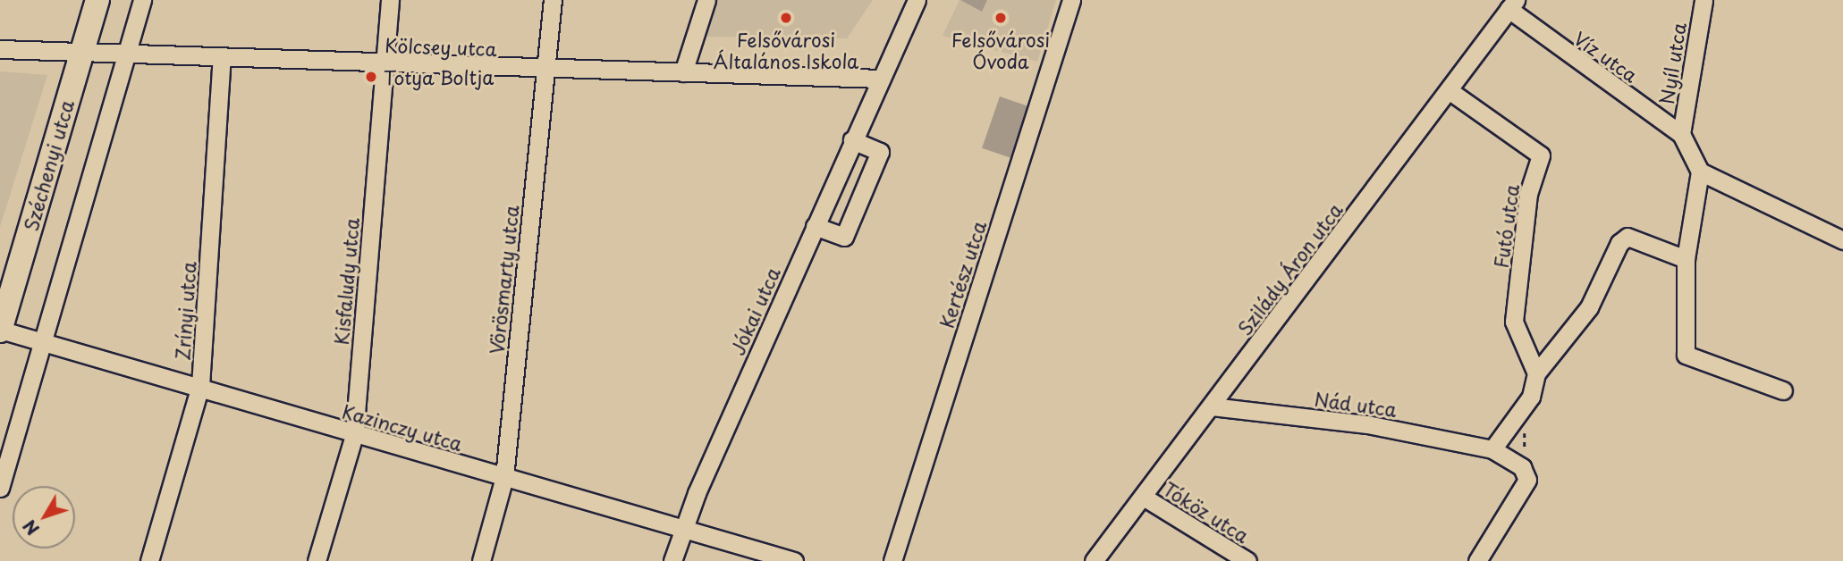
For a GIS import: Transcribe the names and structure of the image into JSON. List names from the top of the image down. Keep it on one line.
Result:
{"streets":{"main road":["Széchenyi utca"],"street":["Kölcsey utca","Víz utca","Nyíl utca","Futó utca","Szilády Áron utca","Kertész utca","Vörösmarty utca","Kisfaludy utca","Zrínyi utca","Jókai utca","Nád utca","Kazinczy utca","Tóköz utca"]},"crossings":[["Kölcsey utca","Széchenyi utca"],["Kölcsey utca","Vörösmarty utca"],["Kölcsey utca","Kisfaludy utca"],["Kölcsey utca","Zrínyi utca"],["Kölcsey utca","Jókai utca"],["Víz utca","Nyíl utca"],["Víz utca","Szilády Áron utca"],["Széchenyi utca","Kazinczy utca"],["Futó utca","Szilády Áron utca"],["Szilády Áron utca","Nád utca"],["Szilády Áron utca","Tóköz utca"],["Vörösmarty utca","Kazinczy utca"],["Kisfaludy utca","Kazinczy utca"],["Zrínyi utca","Kazinczy utca"],["Jókai utca","Kazinczy utca"]],"places":["Felsővárosi Általános Iskola","Felsővárosi Óvoda","Totya Boltja"],"north":"bottom left"}
